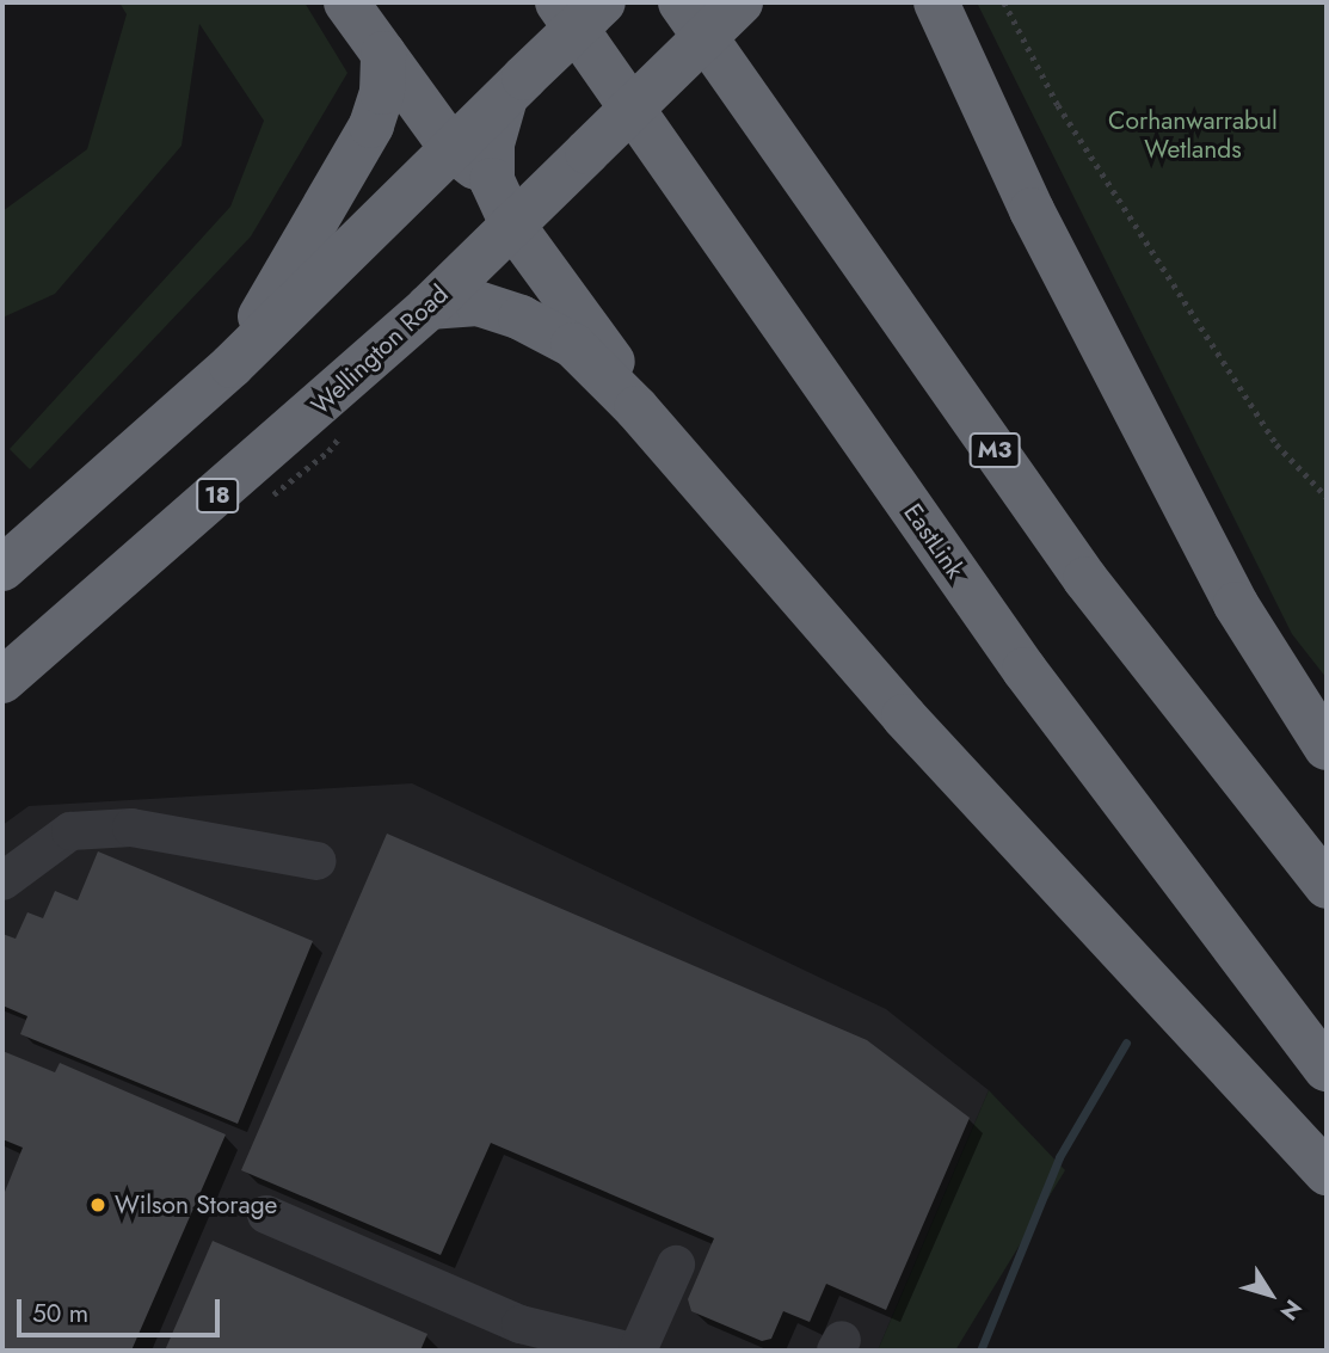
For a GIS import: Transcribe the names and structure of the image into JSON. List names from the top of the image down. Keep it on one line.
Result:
{"streets":{"highway":["Wellington Road","M3","18","EastLink"]},"parks":["Corhanwarrabul Wetlands"],"places":["Wilson Storage"],"scale_bar":"50 m","north":"bottom right"}
